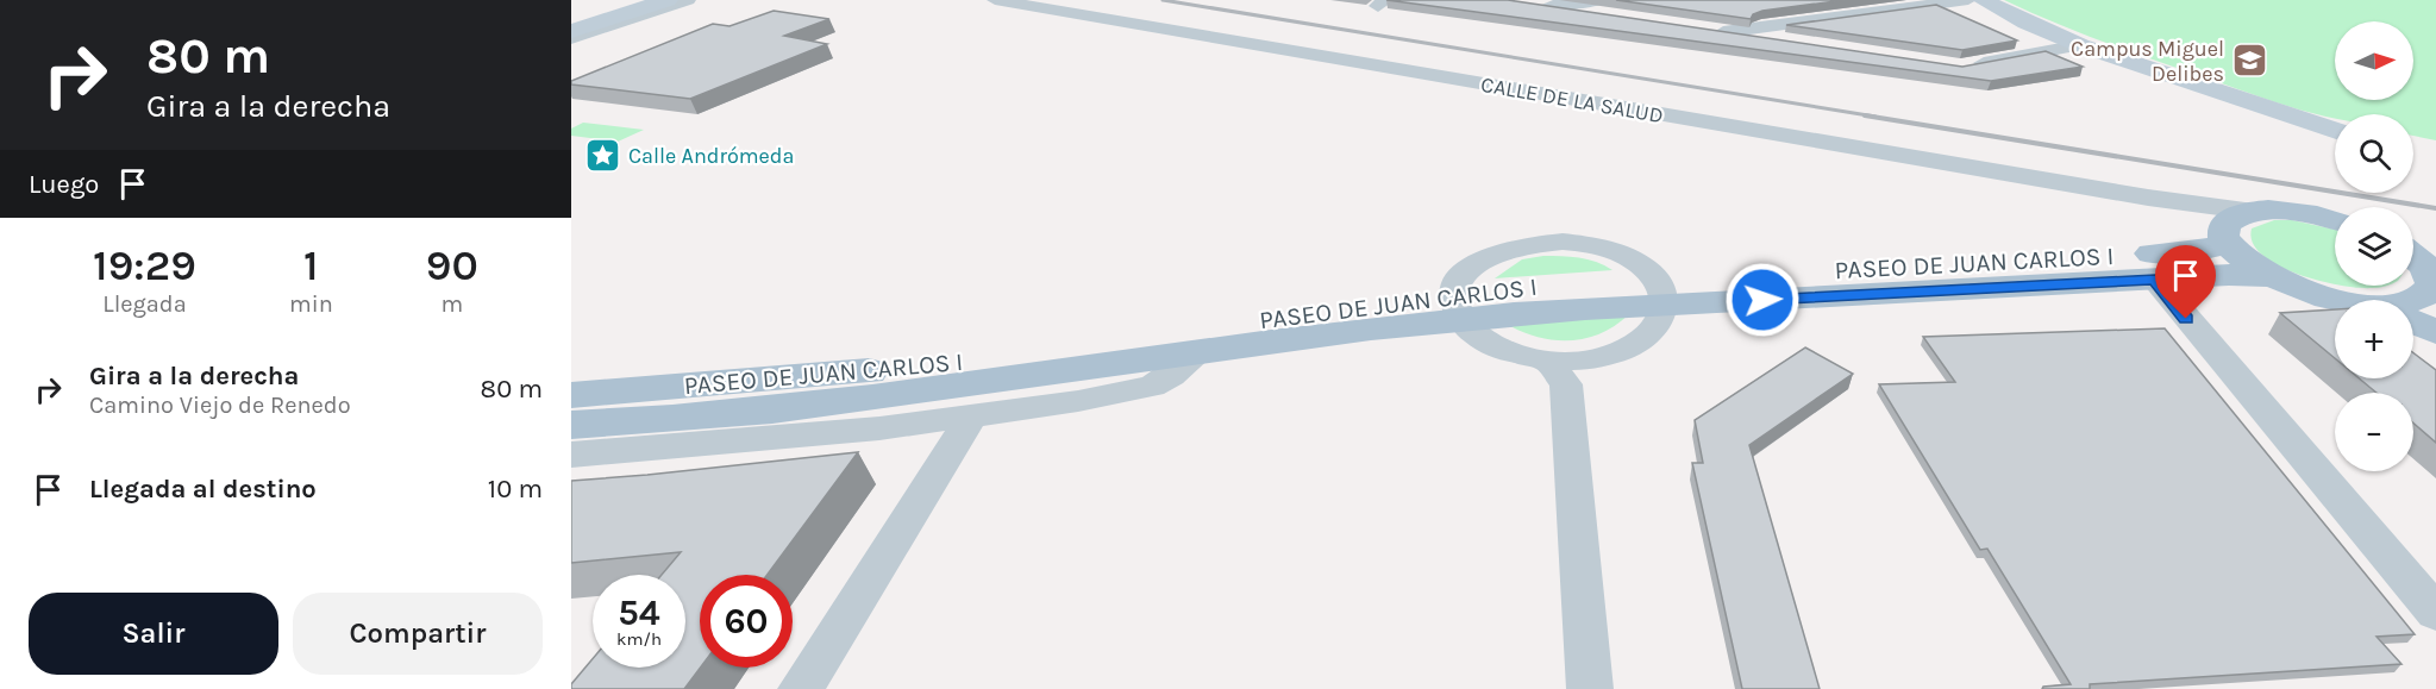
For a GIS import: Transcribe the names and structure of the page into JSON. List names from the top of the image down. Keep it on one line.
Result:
{"streets":{"main road":["PASEO DE JUAN CARLOS I"],"street":["CALLE DE LA SALUD"]},"crossings":[["CALLE DE LA SALUD","PASEO DE JUAN CARLOS I"]],"places":{"school or university":["Campus Miguel Delibes"],"place":["Calle Andrómeda"]},"north":"right","page":{"turn":["80 m","Gira a la derecha"],"map_buttons":["+","−"],"then":"Luego","eta":["19:29","Llegada","1","min","90","m"],"list":[{"name":"Gira a la derecha","note":"Camino Viejo de Renedo","value":"80 m"},{"name":"Llegada al destino","value":"10 m"}],"speed":"54 km/h","limit":"60","buttons":["Salir","Compartir"]}}
